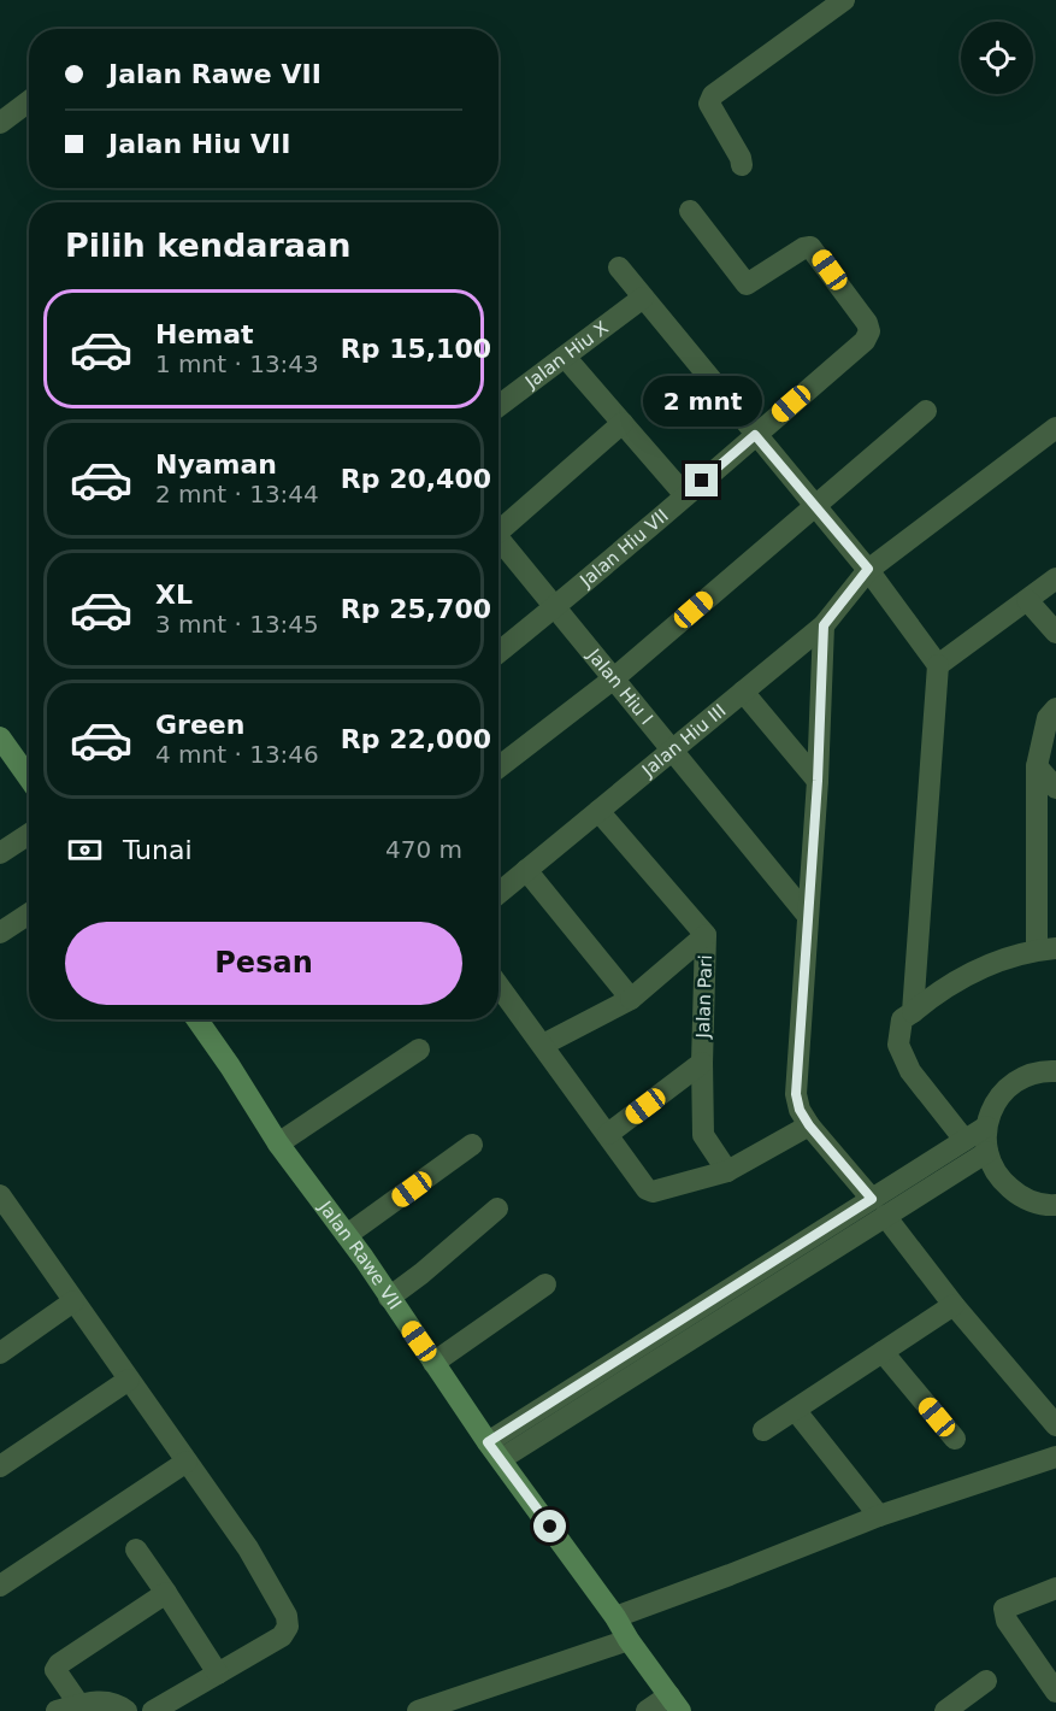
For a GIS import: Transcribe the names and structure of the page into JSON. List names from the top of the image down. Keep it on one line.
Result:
{"streets":{"main road":["Jalan Rawe VII"],"street":["Jalan Hiu X","Jalan Hiu VII","Jalan Hiu I","Jalan Hiu III","Jalan Pari"]},"crossings":[["Jalan Hiu VII","Jalan Hiu I"],["Jalan Hiu I","Jalan Hiu III"],["Jalan Hiu III","Jalan Pari"]],"page":{"banner":["Jalan Rawe VII","Jalan Hiu VII"],"heading":"Pilih kendaraan","list":[{"name":"Hemat","note":"1 mnt · 13:43","value":"Rp 15,100"},{"name":"Nyaman","note":"2 mnt · 13:44","value":"Rp 20,400"},{"name":"XL","note":"3 mnt · 13:45","value":"Rp 25,700"},{"name":"Green","note":"4 mnt · 13:46","value":"Rp 22,000"}],"bubble":"2 mnt","pay":["Tunai","470 m"],"buttons":"Pesan"}}
